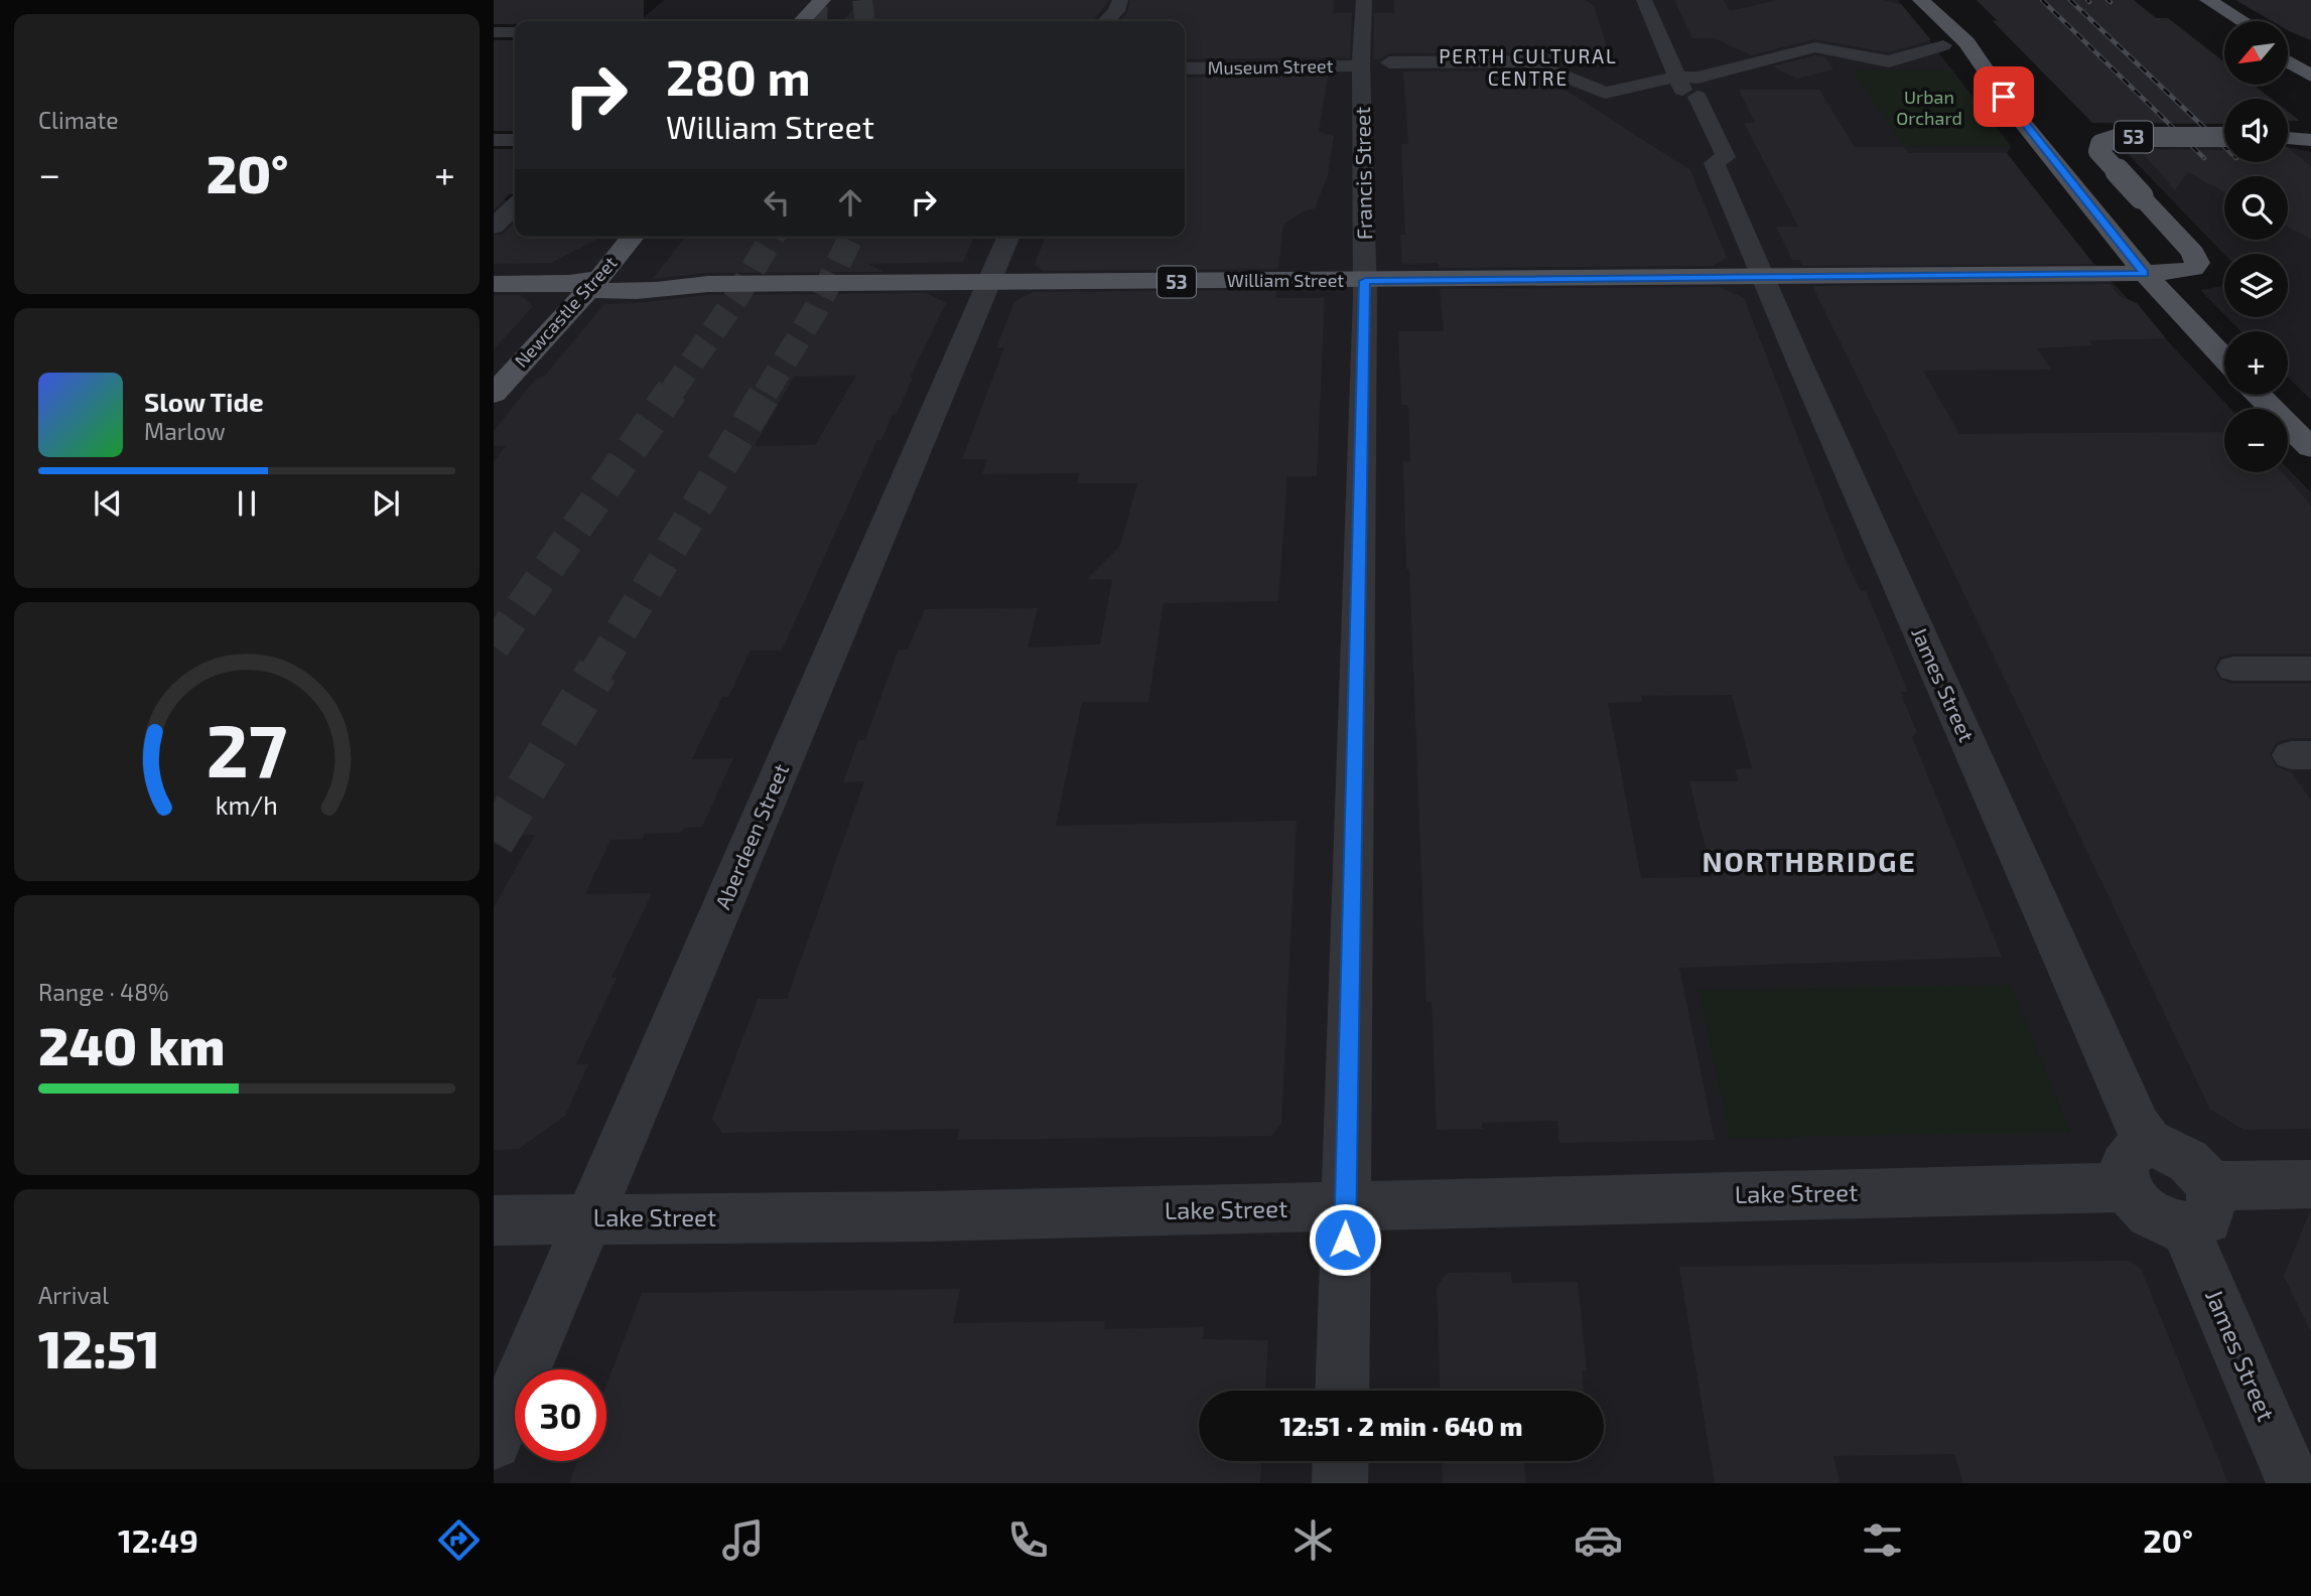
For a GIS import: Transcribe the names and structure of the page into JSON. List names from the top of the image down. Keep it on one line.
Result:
{"streets":{"main road":["53","William Street","Newcastle Street"],"street":["Museum Street","Francis Street","James Street","Aberdeen Street","Lake Street"]},"crossings":[["Museum Street","Francis Street"],["Museum Street","James Street"],["Francis Street","William Street"],["Francis Street","Lake Street"],["William Street","Newcastle Street"],["William Street","James Street"],["William Street","Aberdeen Street"],["James Street","Lake Street"],["Aberdeen Street","Lake Street"]],"districts":["PERTH CULTURAL CENTRE","NORTHBRIDGE"],"parks":["Urban Orchard"],"north":"bottom left","page":{"tile":["Climate",["Range · 48%","240 km"],["Arrival","12:51"]],"map_buttons":["+","−"],"turn":["280 m","William Street"],"heat":["−","20°","+"],"song":["Slow Tide","Marlow"],"limit":"30","trip":"12:51 · 2 min · 640 m","tabs":["12:49","20°"],"gauge":["27","km/h"]}}
